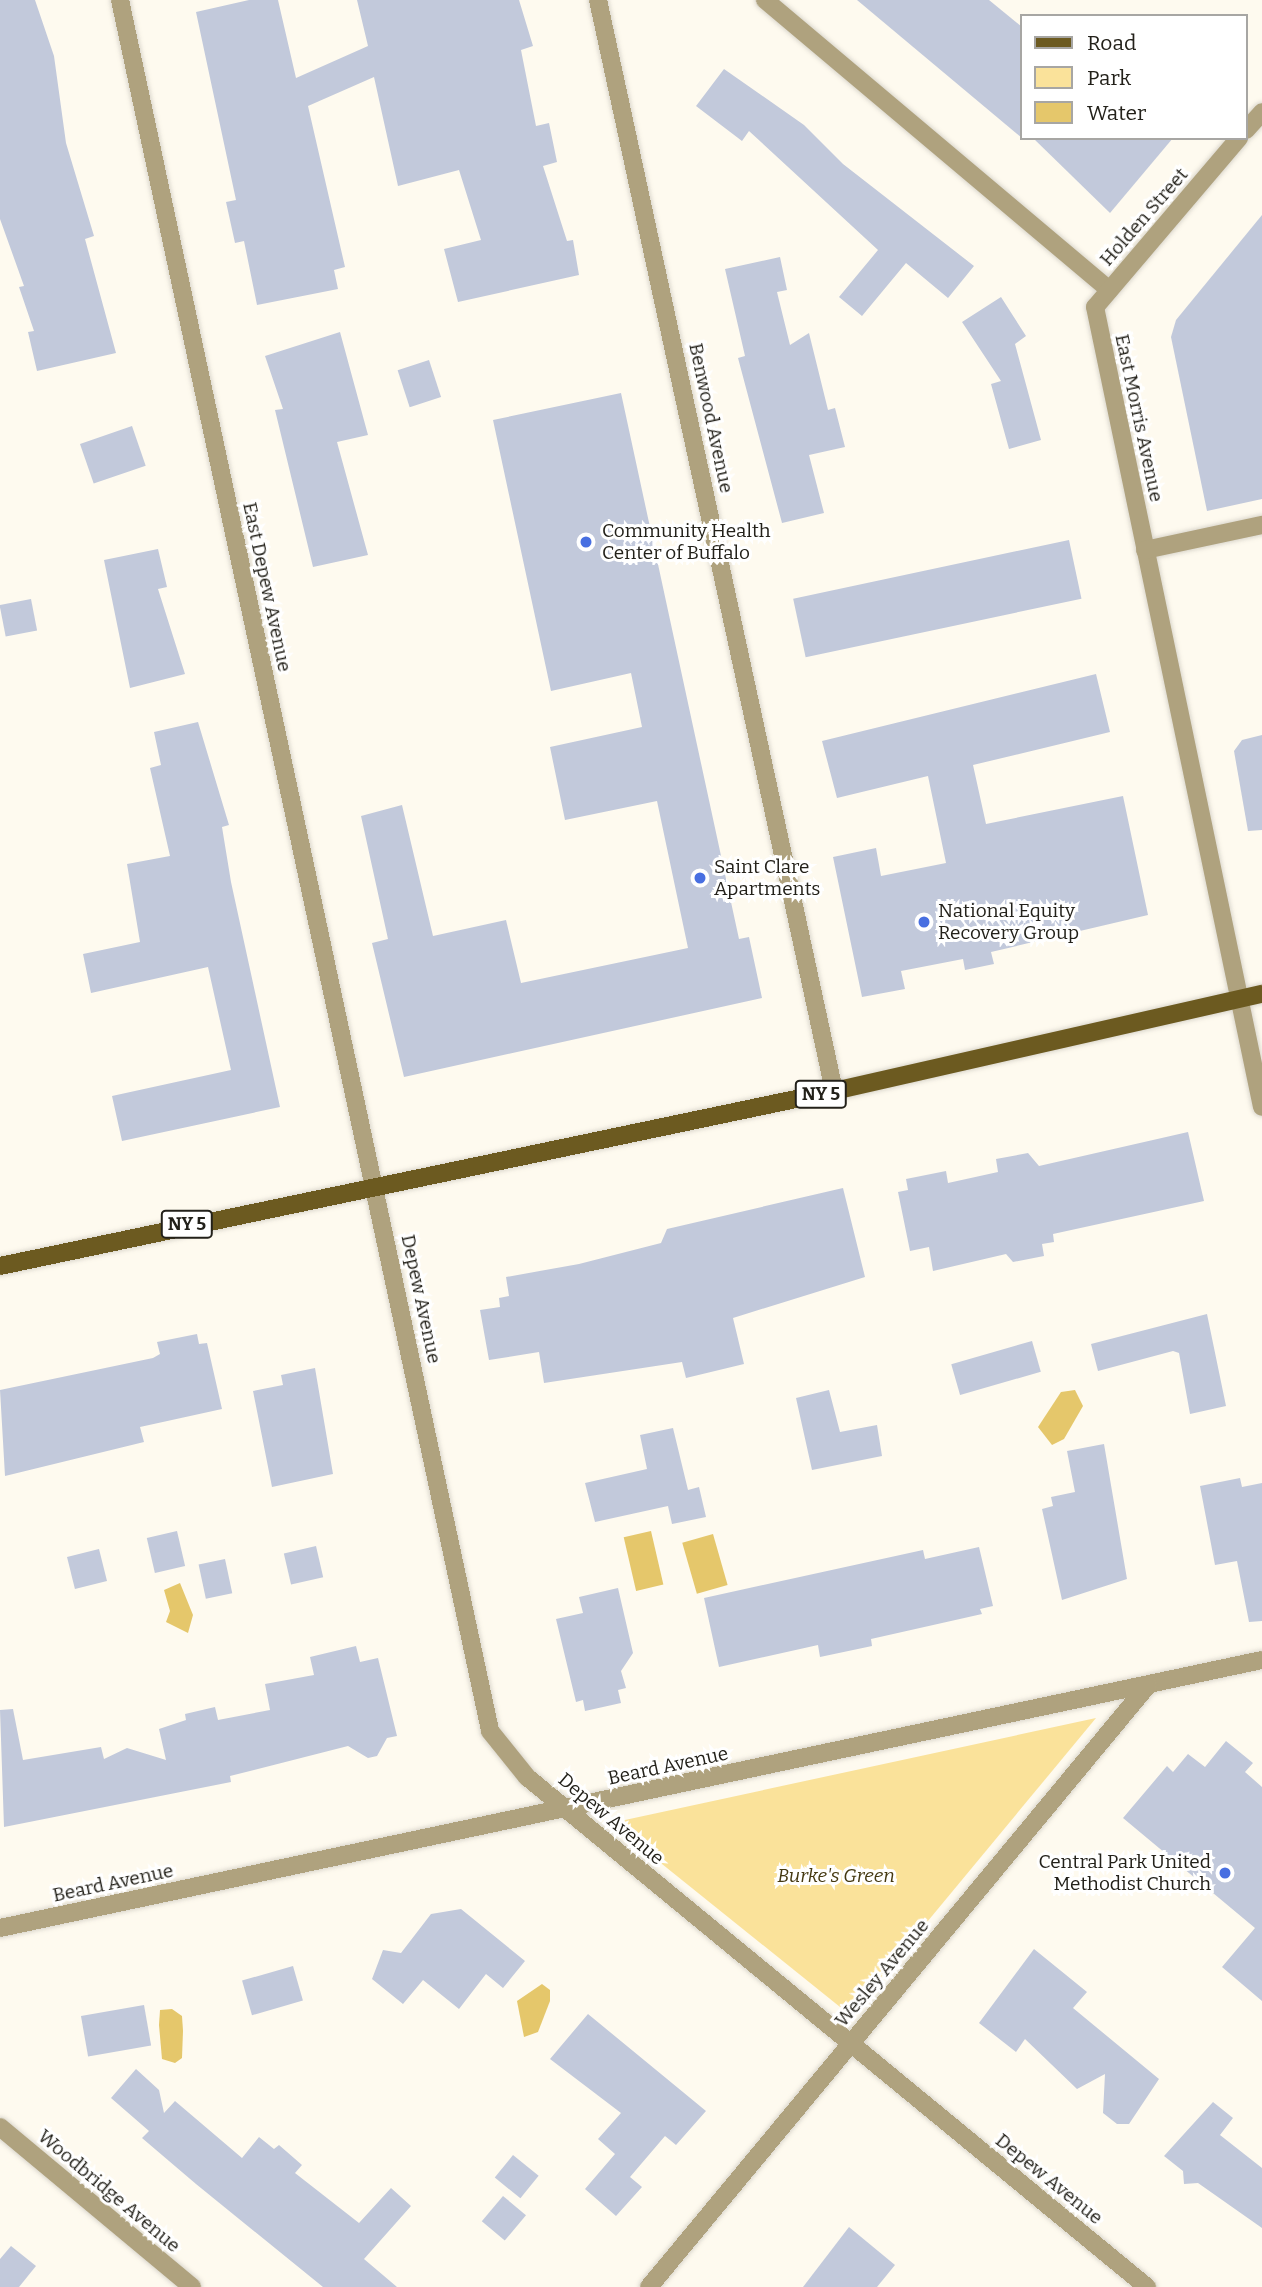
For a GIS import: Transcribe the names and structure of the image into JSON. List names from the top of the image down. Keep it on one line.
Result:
{"streets":{"main road":["NY 5"],"street":["Holden Street","Benwood Avenue","East Morris Avenue","East Depew Avenue","Depew Avenue","Beard Avenue","Wesley Avenue","Woodbridge Avenue"]},"crossings":[["Holden Street","East Morris Avenue"],["Benwood Avenue","NY 5"],["East Morris Avenue","NY 5"],["East Depew Avenue","NY 5"],["East Depew Avenue","Depew Avenue"],["NY 5","Depew Avenue"],["Depew Avenue","Beard Avenue"],["Depew Avenue","Wesley Avenue"],["Beard Avenue","Wesley Avenue"]],"parks":["Burke's Green"],"places":["Community Health Center of Buffalo","Saint Clare Apartments","National Equity Recovery Group","Central Park United Methodist Church"],"legend":["Road","Park","Water"]}
